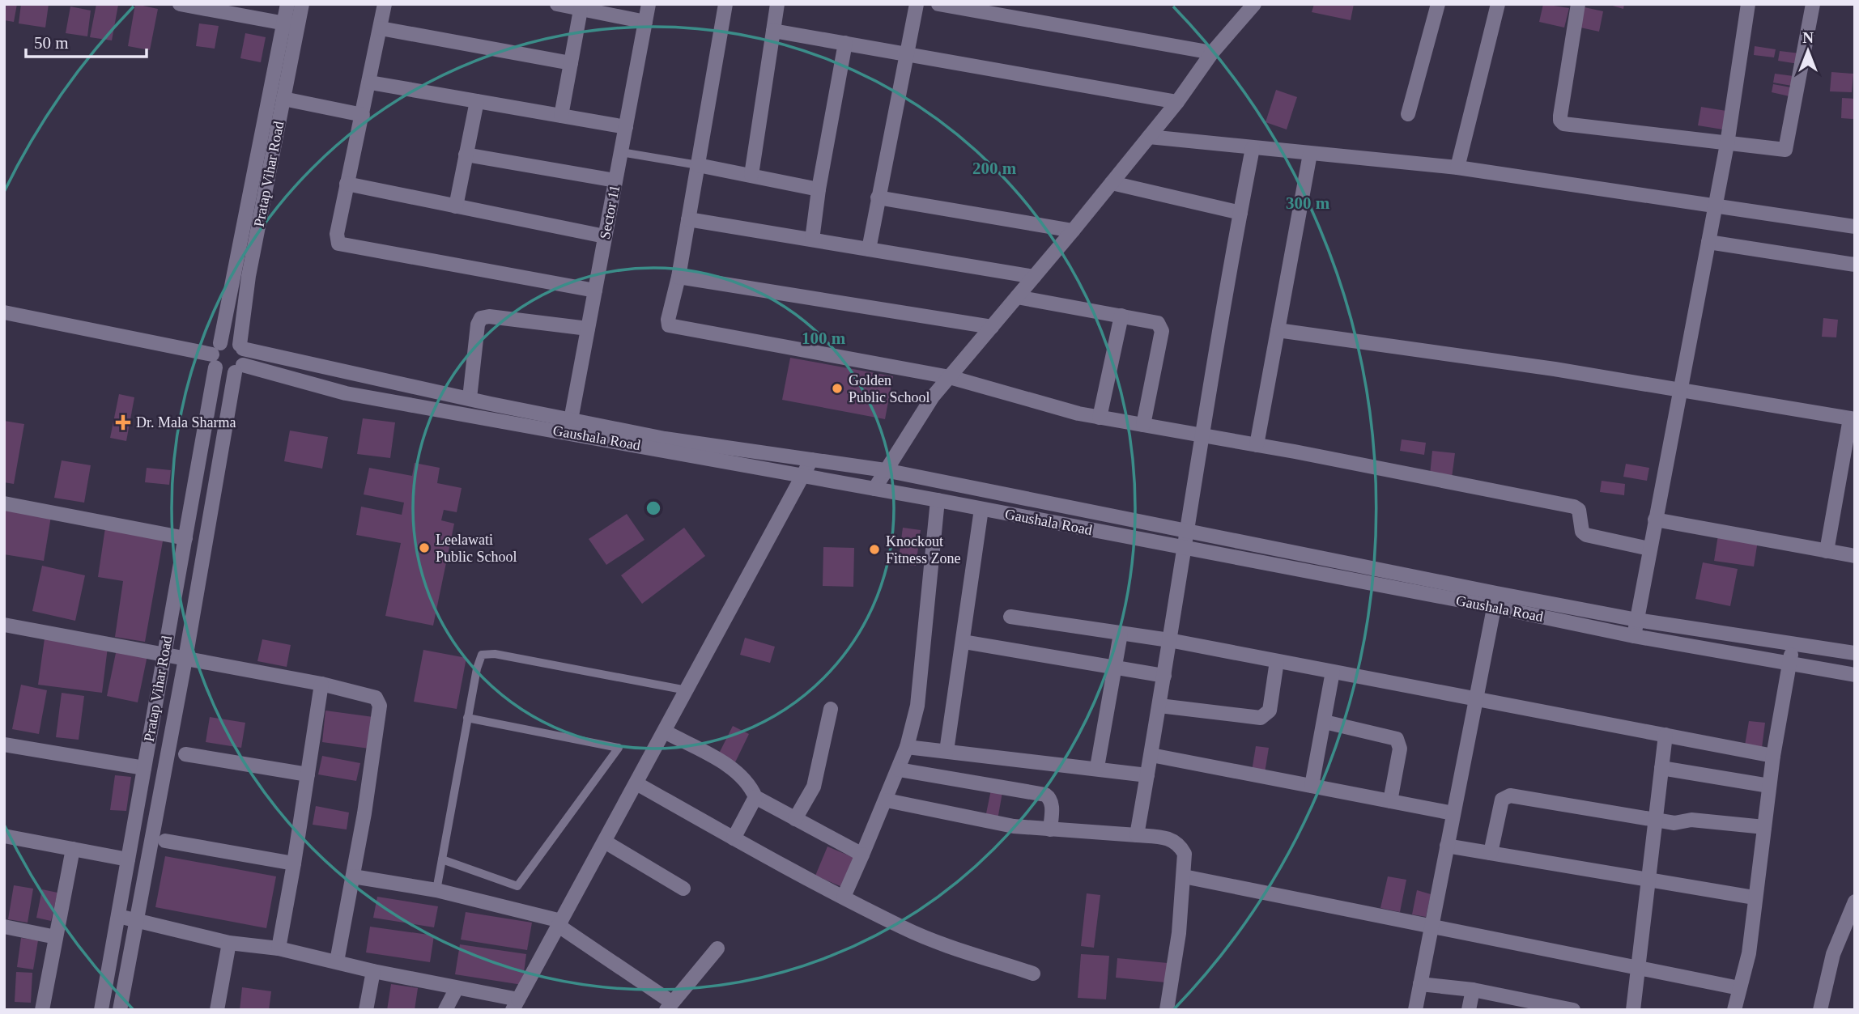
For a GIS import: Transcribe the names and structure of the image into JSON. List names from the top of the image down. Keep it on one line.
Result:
{"streets":{"street":["Pratap Vihar Road","Sector 11","Gaushala Road"]},"crossings":[["Pratap Vihar Road","Gaushala Road"],["Sector 11","Gaushala Road"]],"places":{"other":["Golden Public School","Leelawati Public School","Knockout Fitness Zone"],"health":["Dr. Mala Sharma"]},"scale_bar":"50 m","north":"top","rings":["200 m","300 m","100 m"]}
